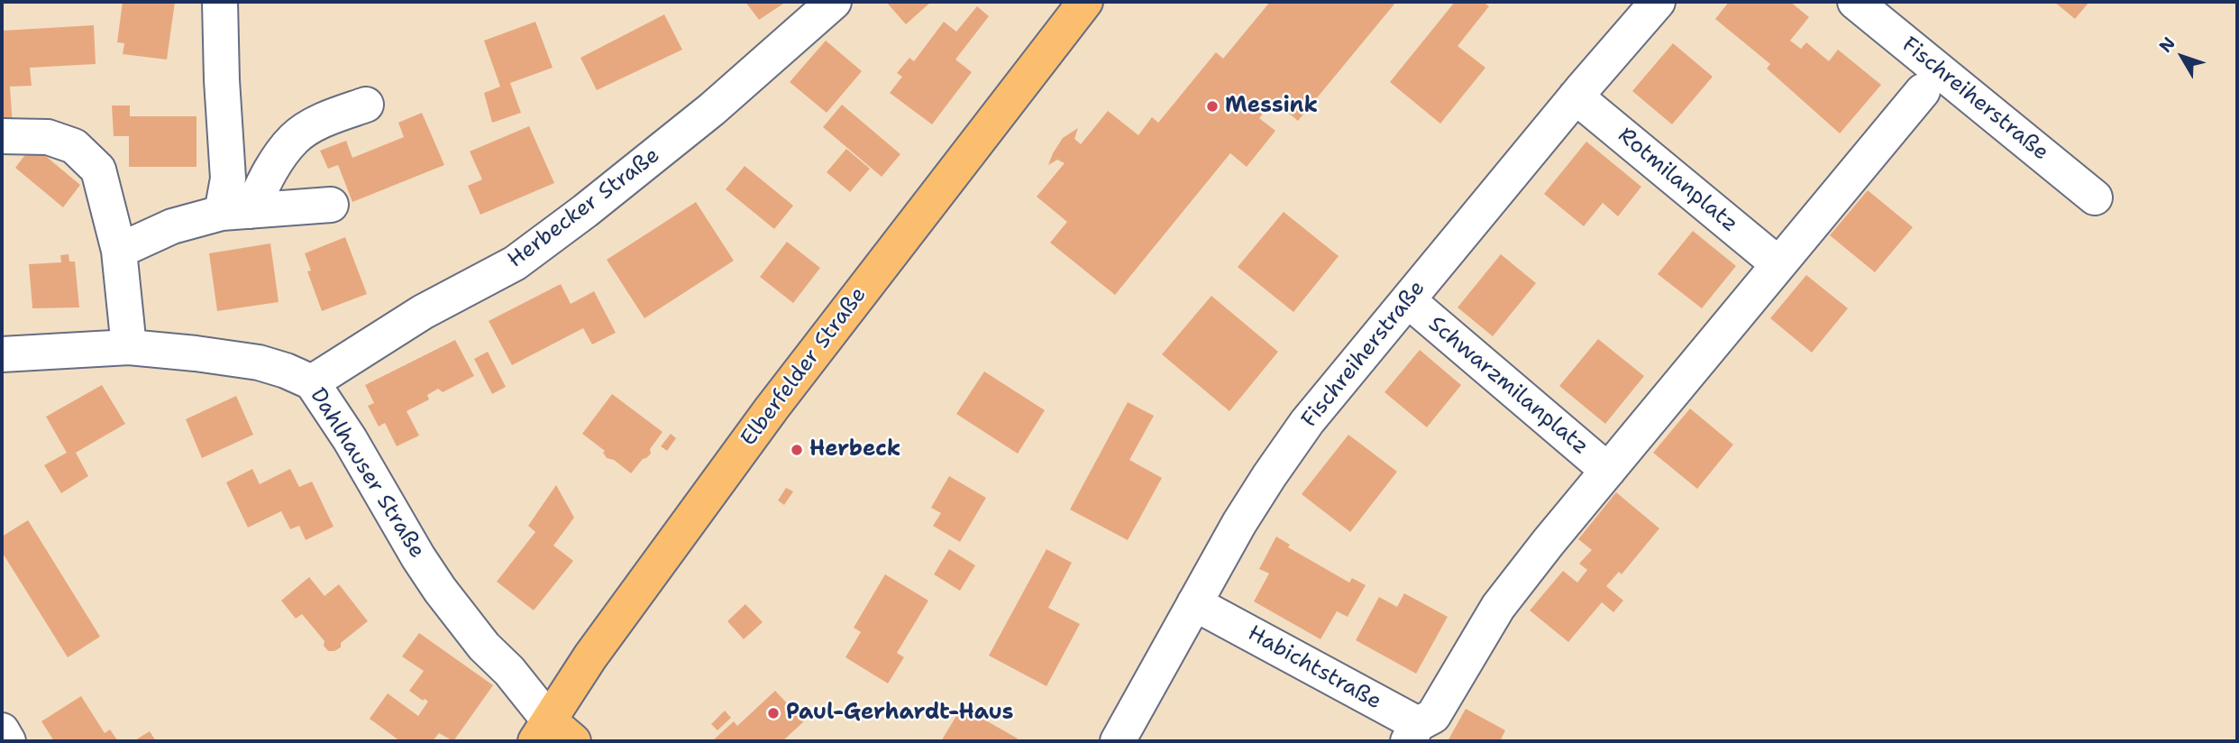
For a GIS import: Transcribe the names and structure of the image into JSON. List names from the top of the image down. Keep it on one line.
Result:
{"streets":{"main road":["Elberfelder Straße"],"street":["Fischreiherstraße","Rotmilanplatz","Herbecker Straße","Schwarzmilanplatz","Dahlhauser Straße","Habichtstraße"]},"crossings":[["Fischreiherstraße","Rotmilanplatz"],["Fischreiherstraße","Schwarzmilanplatz"],["Fischreiherstraße","Habichtstraße"],["Herbecker Straße","Dahlhauser Straße"],["Elberfelder Straße","Dahlhauser Straße"]],"places":["Messink","Herbeck","Paul-Gerhardt-Haus"],"north":"top left"}
